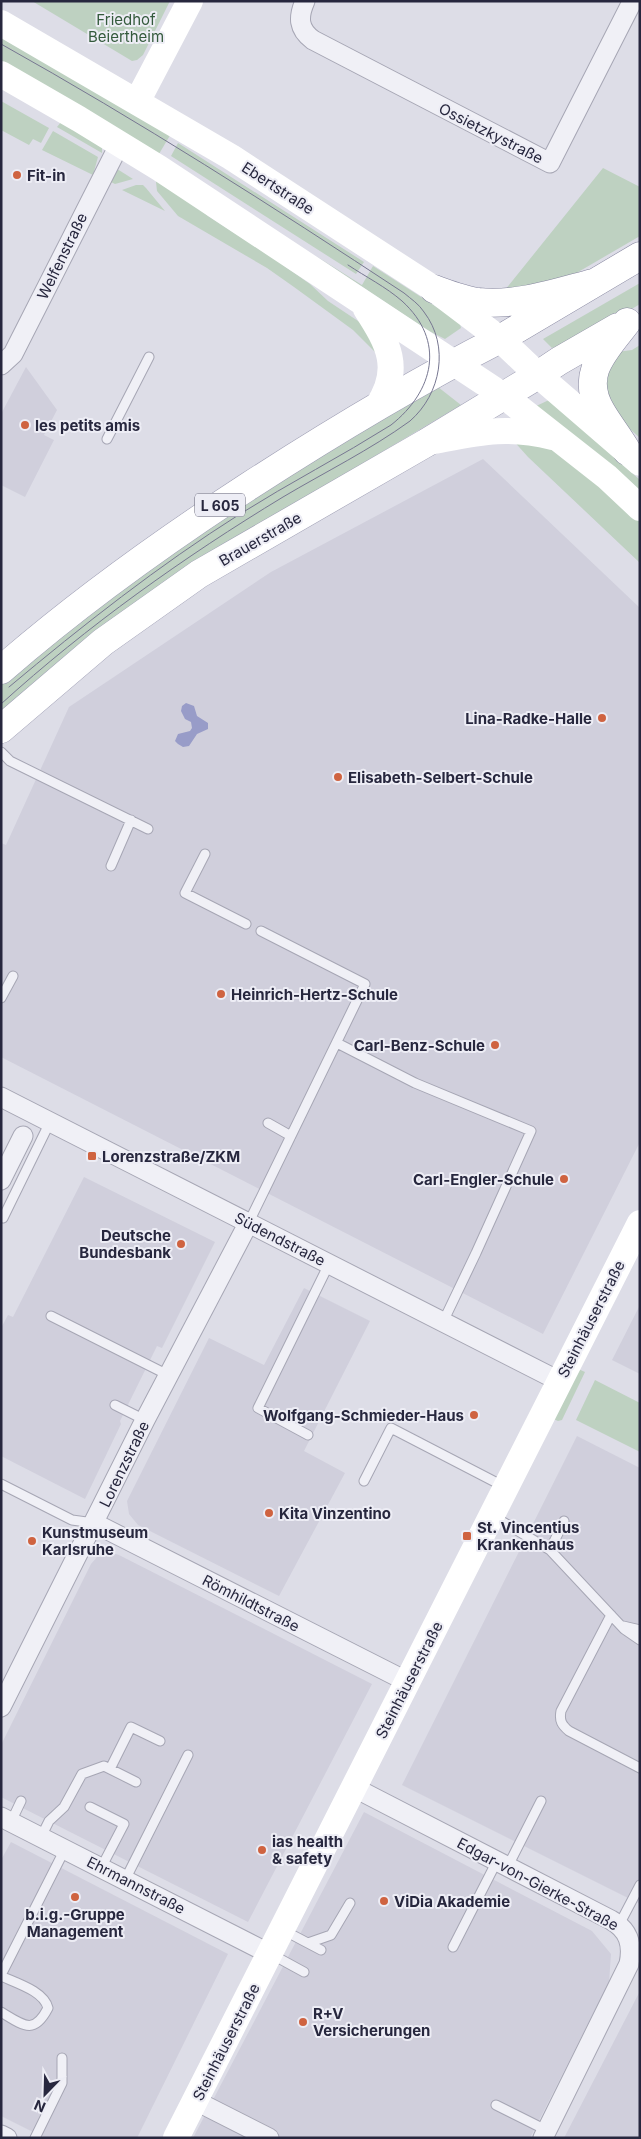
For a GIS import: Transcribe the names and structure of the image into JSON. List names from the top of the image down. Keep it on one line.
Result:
{"streets":{"main road":["L 605","Brauerstraße"],"street":["Ossietzkystraße","Ebertstraße","Welfenstraße","Südendstraße","Steinhäuserstraße","Lorenzstraße","Römhildtstraße","Edgar-von-Gierke-Straße","Ehrmannstraße"]},"crossings":[["Ebertstraße","L 605"],["Ebertstraße","Brauerstraße"],["Südendstraße","Steinhäuserstraße"],["Südendstraße","Lorenzstraße"],["Steinhäuserstraße","Römhildtstraße"],["Steinhäuserstraße","Edgar-von-Gierke-Straße"],["Steinhäuserstraße","Ehrmannstraße"],["Lorenzstraße","Römhildtstraße"]],"parks":["Friedhof Beiertheim"],"places":{"other":["Fit-in","les petits amis","Lina-Radke-Halle","Elisabeth-Selbert-Schule","Heinrich-Hertz-Schule","Carl-Benz-Schule","Carl-Engler-Schule","Deutsche Bundesbank","Wolfgang-Schmieder-Haus","Kita Vinzentino","Kunstmuseum Karlsruhe","ias health & safety","b.i.g.-Gruppe Management","ViDia Akademie","R+V Versicherungen"],"transit":["Lorenzstraße/ZKM","St. Vincentius Krankenhaus"]},"north":"bottom left"}
